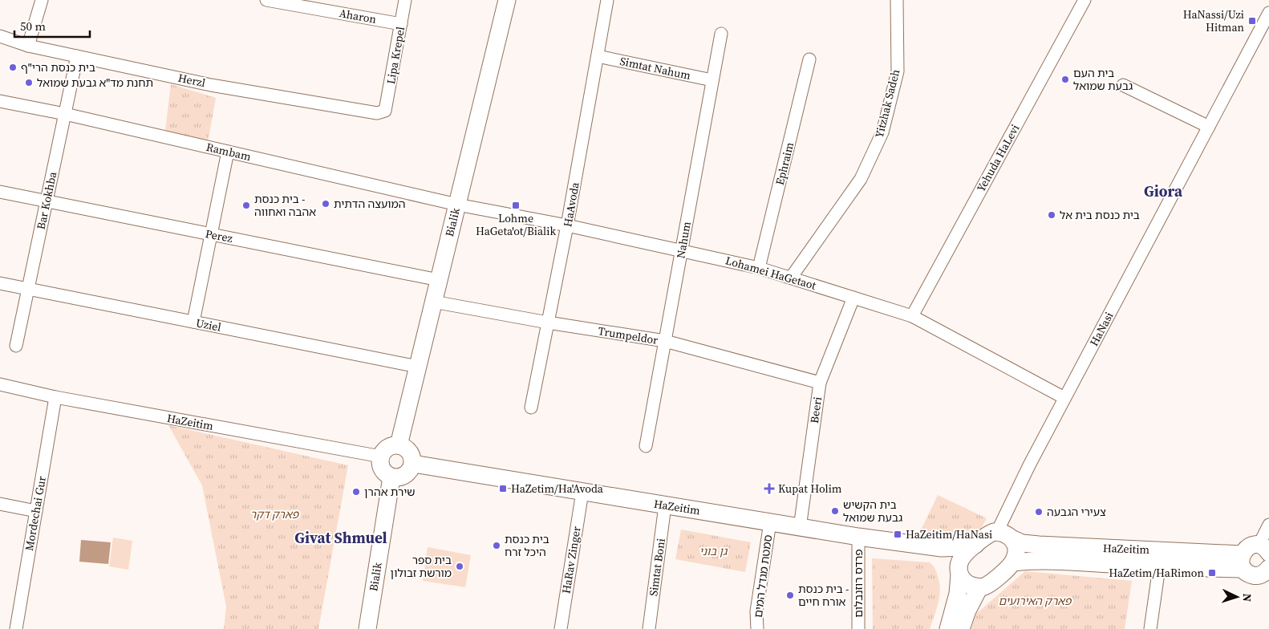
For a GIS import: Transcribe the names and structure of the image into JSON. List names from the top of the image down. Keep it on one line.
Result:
{"streets":{"street":["Aharon","Lipa Krepel","Simtat Nahum","Herzl","Yitzhak Sadeh","Rambam","Yehuda HaLevi","Ephraim","Bar Kokhba","HaAvoda","Bialik","Perez","Nahum","Lohamei HaGetaot","Uziel","HaNasi","Trumpeldor","Beeri","HaZeitim","Mordechai Gur","HaRav Zinger","Simtat Boni","סמטת מגדל המים","פרדס רוזנבלום"]},"crossings":[["Aharon","Lipa Krepel"],["Lipa Krepel","Herzl"],["Simtat Nahum","HaAvoda"],["Simtat Nahum","Nahum"],["Herzl","Bar Kokhba"],["Yitzhak Sadeh","Lohamei HaGetaot"],["Rambam","Bar Kokhba"],["Rambam","Bialik"],["Rambam","Lohamei HaGetaot"],["Yehuda HaLevi","Lohamei HaGetaot"],["Ephraim","Lohamei HaGetaot"],["Bar Kokhba","Perez"],["Bar Kokhba","Uziel"],["HaAvoda","Lohamei HaGetaot"],["HaAvoda","Trumpeldor"],["Bialik","Perez"],["Bialik","Lohamei HaGetaot"],["Bialik","Uziel"],["Bialik","Trumpeldor"],["Bialik","HaZeitim"],["Nahum","Lohamei HaGetaot"],["Nahum","Trumpeldor"],["Lohamei HaGetaot","HaNasi"],["Lohamei HaGetaot","Beeri"],["HaNasi","HaZeitim"],["Trumpeldor","Beeri"],["Beeri","HaZeitim"],["HaZeitim","Mordechai Gur"],["HaZeitim","HaRav Zinger"],["HaZeitim","Simtat Boni"],["HaZeitim","סמטת מגדל המים"],["HaZeitim","פרדס רוזנבלום"]],"districts":["Giora","Givat Shmuel"],"parks":["פארק דקר","גן בוני","פארק האירועים"],"places":{"transit":["HaNassi/Uzi Hitman","Lohme HaGeta'ot/Bialik","HaZetim/Ha'Avoda","HaZeitim/HaNasi","HaZetim/HaRimon"],"other":["בית כנסת הרי\"ף","בית העם גבעת שמואל","תחנת מד\"א גבעת שמואל","המועצה הדתית","בית כנסת - אהבה ואחווה","בית כנסת בית אל","שירת אהרן","בית הקשיש גבעת שמואל","צעירי הגבעה","בית כנסת היכל זרח","בית ספר מורשת זבולון","בית כנסת - אורח חיים"],"health":["Kupat Holim"]},"scale_bar":"50 m","north":"right"}
